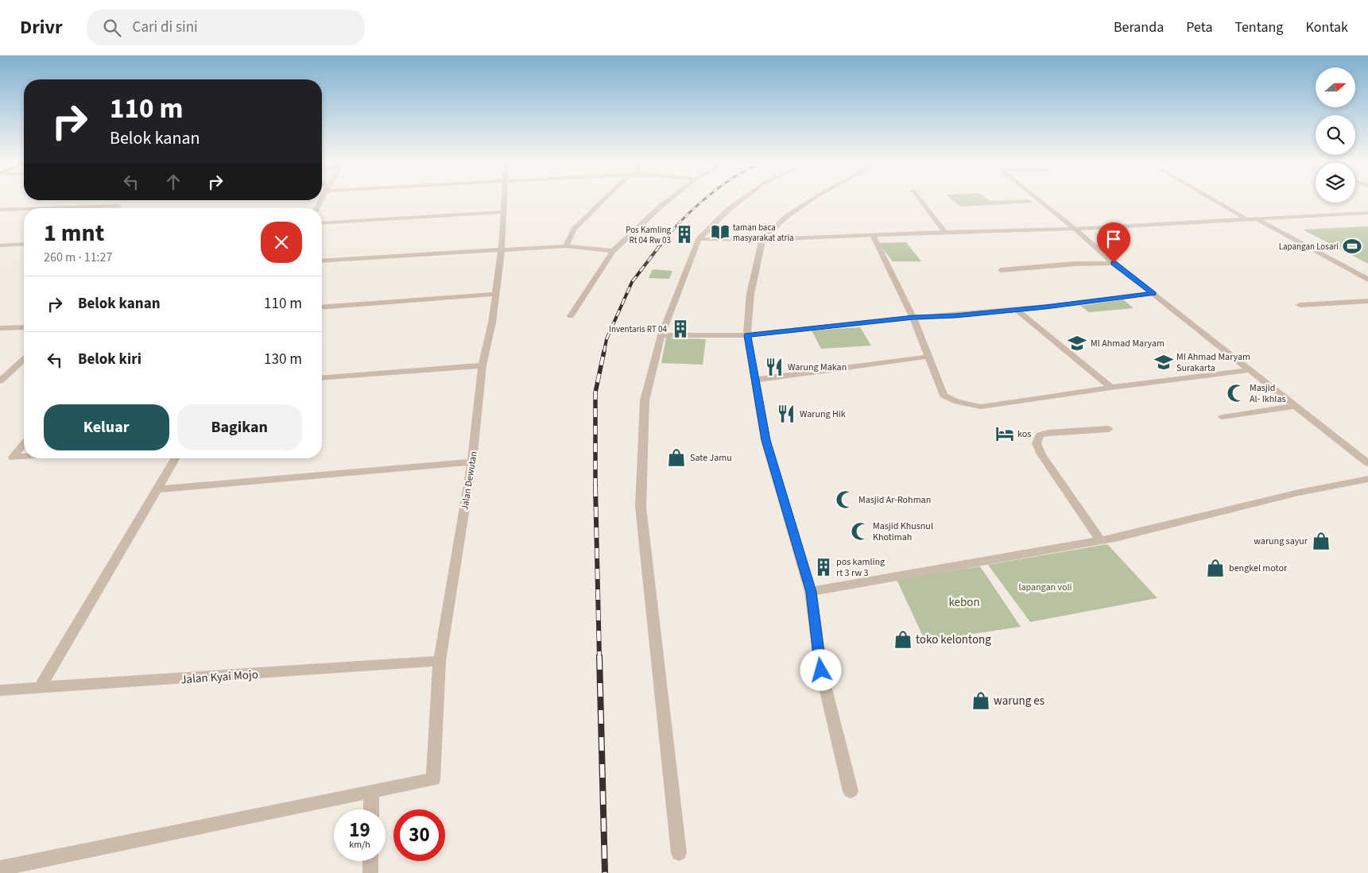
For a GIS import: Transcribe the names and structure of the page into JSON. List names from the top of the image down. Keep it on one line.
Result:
{"streets":{"street":["Jalan Dewutan","Jalan Kyai Mojo"]},"crossings":[["Jalan Dewutan","Jalan Kyai Mojo"]],"parks":["lapangan voli","kebon"],"places":{"library":["taman baca masyarakat atria"],"building":["Pos Kamling Rt 04 Rw 03","Inventaris RT 04","pos kamling rt 3 rw 3"],"sports":["Lapangan Losari"],"school or university":["MI Ahmad Maryam","MI Ahmad Maryam Surakarta"],"restaurant":["Warung Makan","Warung Hik"],"mosque":["Masjid Al- Ikhlas","Masjid Ar-Rohman","Masjid Khusnul Khotimah"],"hotel":["kos"],"shop":["Sate Jamu","warung sayur","bengkel motor","toko kelontong","warung es"]},"north":"right","page":{"header":"Drivr","search":"Cari di sini","nav":["Beranda","Peta","Tentang","Kontak"],"turn":["110 m","Belok kanan"],"heading":["1 mnt","260 m · 11:27"],"list":[{"name":"Belok kanan","value":"110 m"},{"name":"Belok kiri","value":"130 m"}],"buttons":["Keluar","Bagikan"],"speed":"19 km/h","limit":"30"}}
